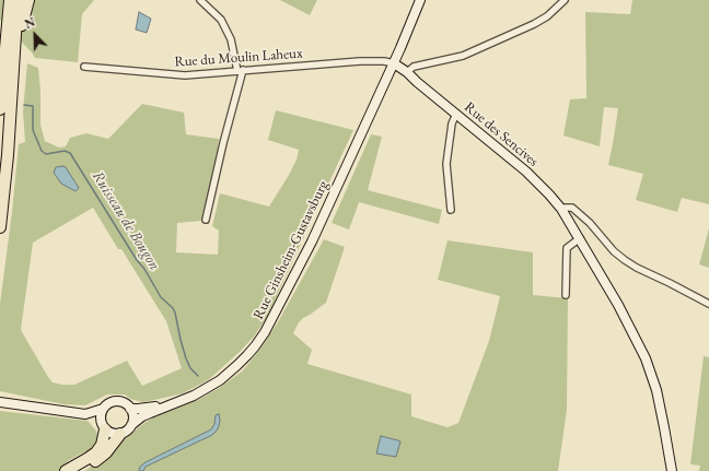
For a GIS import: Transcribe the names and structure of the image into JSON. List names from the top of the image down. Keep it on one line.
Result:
{"streets":{"street":["Rue du Moulin Laheux","Rue des Sencives","Rue Ginsheim-Gustavsburg"]},"crossings":[["Rue du Moulin Laheux","Rue des Sencives"],["Rue du Moulin Laheux","Rue Ginsheim-Gustavsburg"],["Rue des Sencives","Rue Ginsheim-Gustavsburg"]],"water":["Ruisseau de Bougon"],"north":"top left"}
